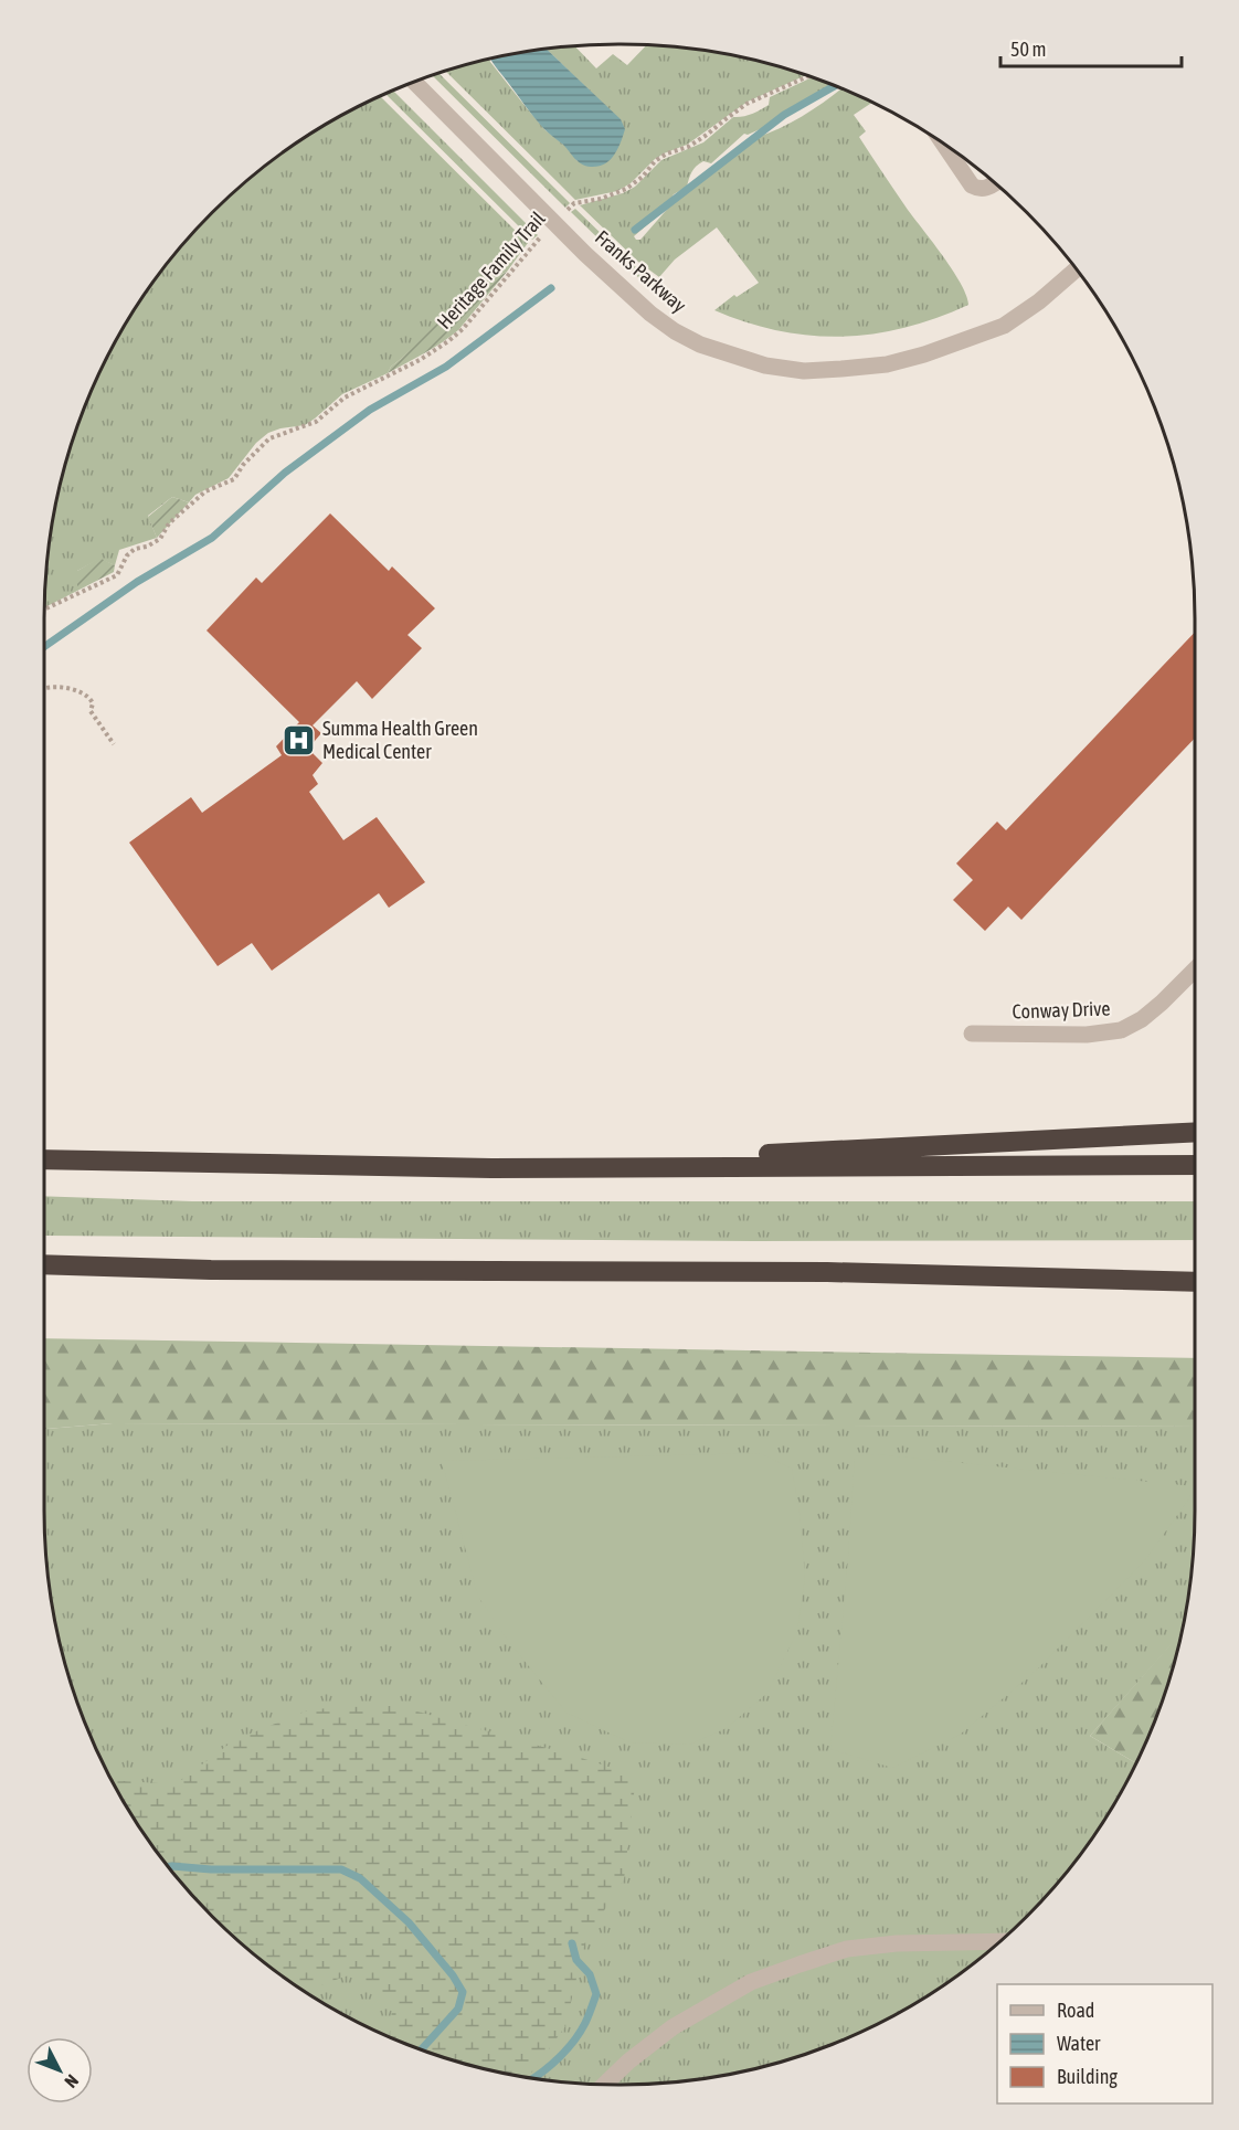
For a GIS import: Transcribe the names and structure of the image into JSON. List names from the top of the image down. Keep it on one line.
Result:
{"streets":{"lane":["Franks Parkway","Conway Drive"],"path":["Heritage Family Trail"]},"crossings":[["Heritage Family Trail","Franks Parkway"]],"places":{"hospital":["Summa Health Green Medical Center"]},"legend":["Road","Water","Building"],"scale_bar":"50 m","north":"bottom right"}
